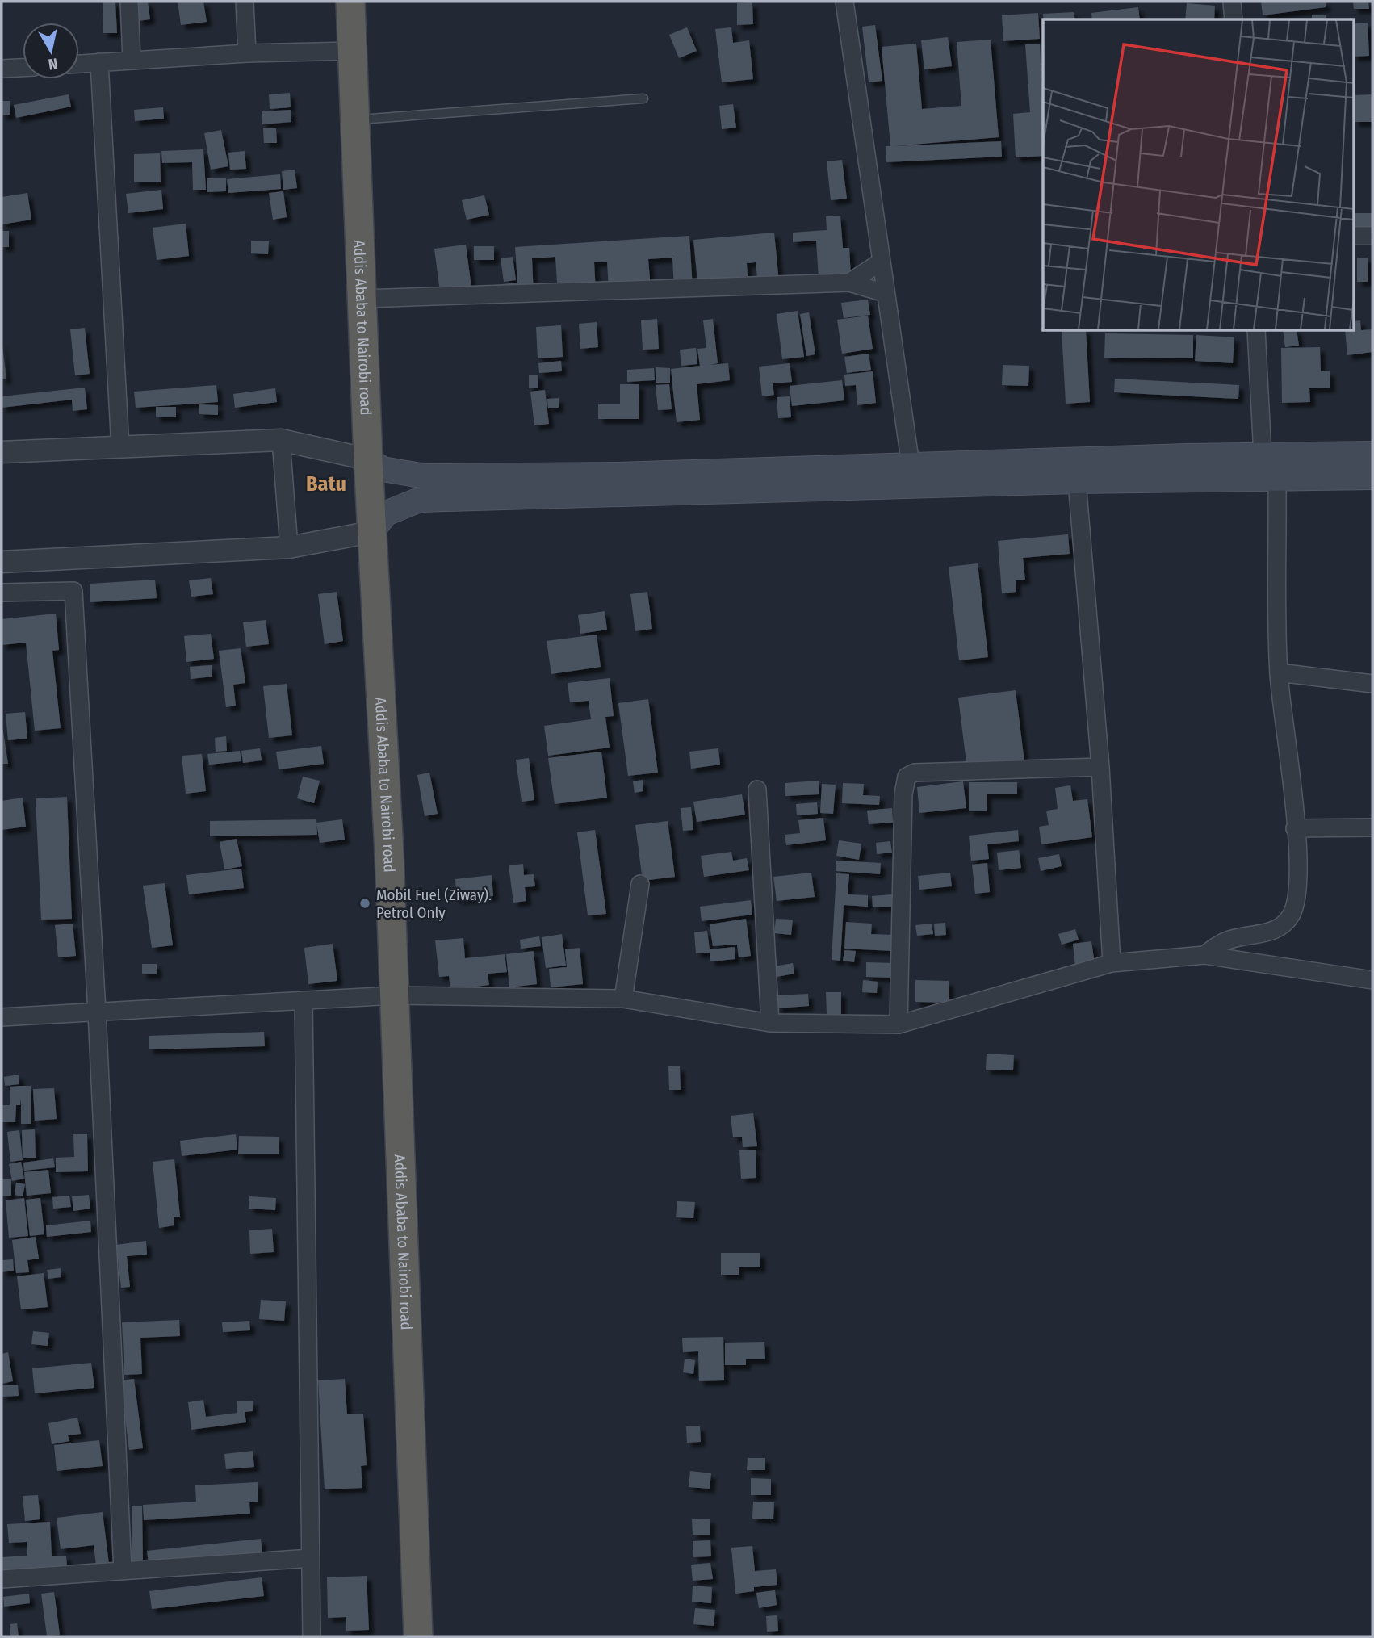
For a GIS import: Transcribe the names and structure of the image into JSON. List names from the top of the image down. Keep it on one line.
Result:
{"streets":{"highway":["Addis Ababa to Nairobi road"]},"districts":["Batu"],"places":["Mobil Fuel (Ziway). Petrol Only"],"north":"bottom"}
